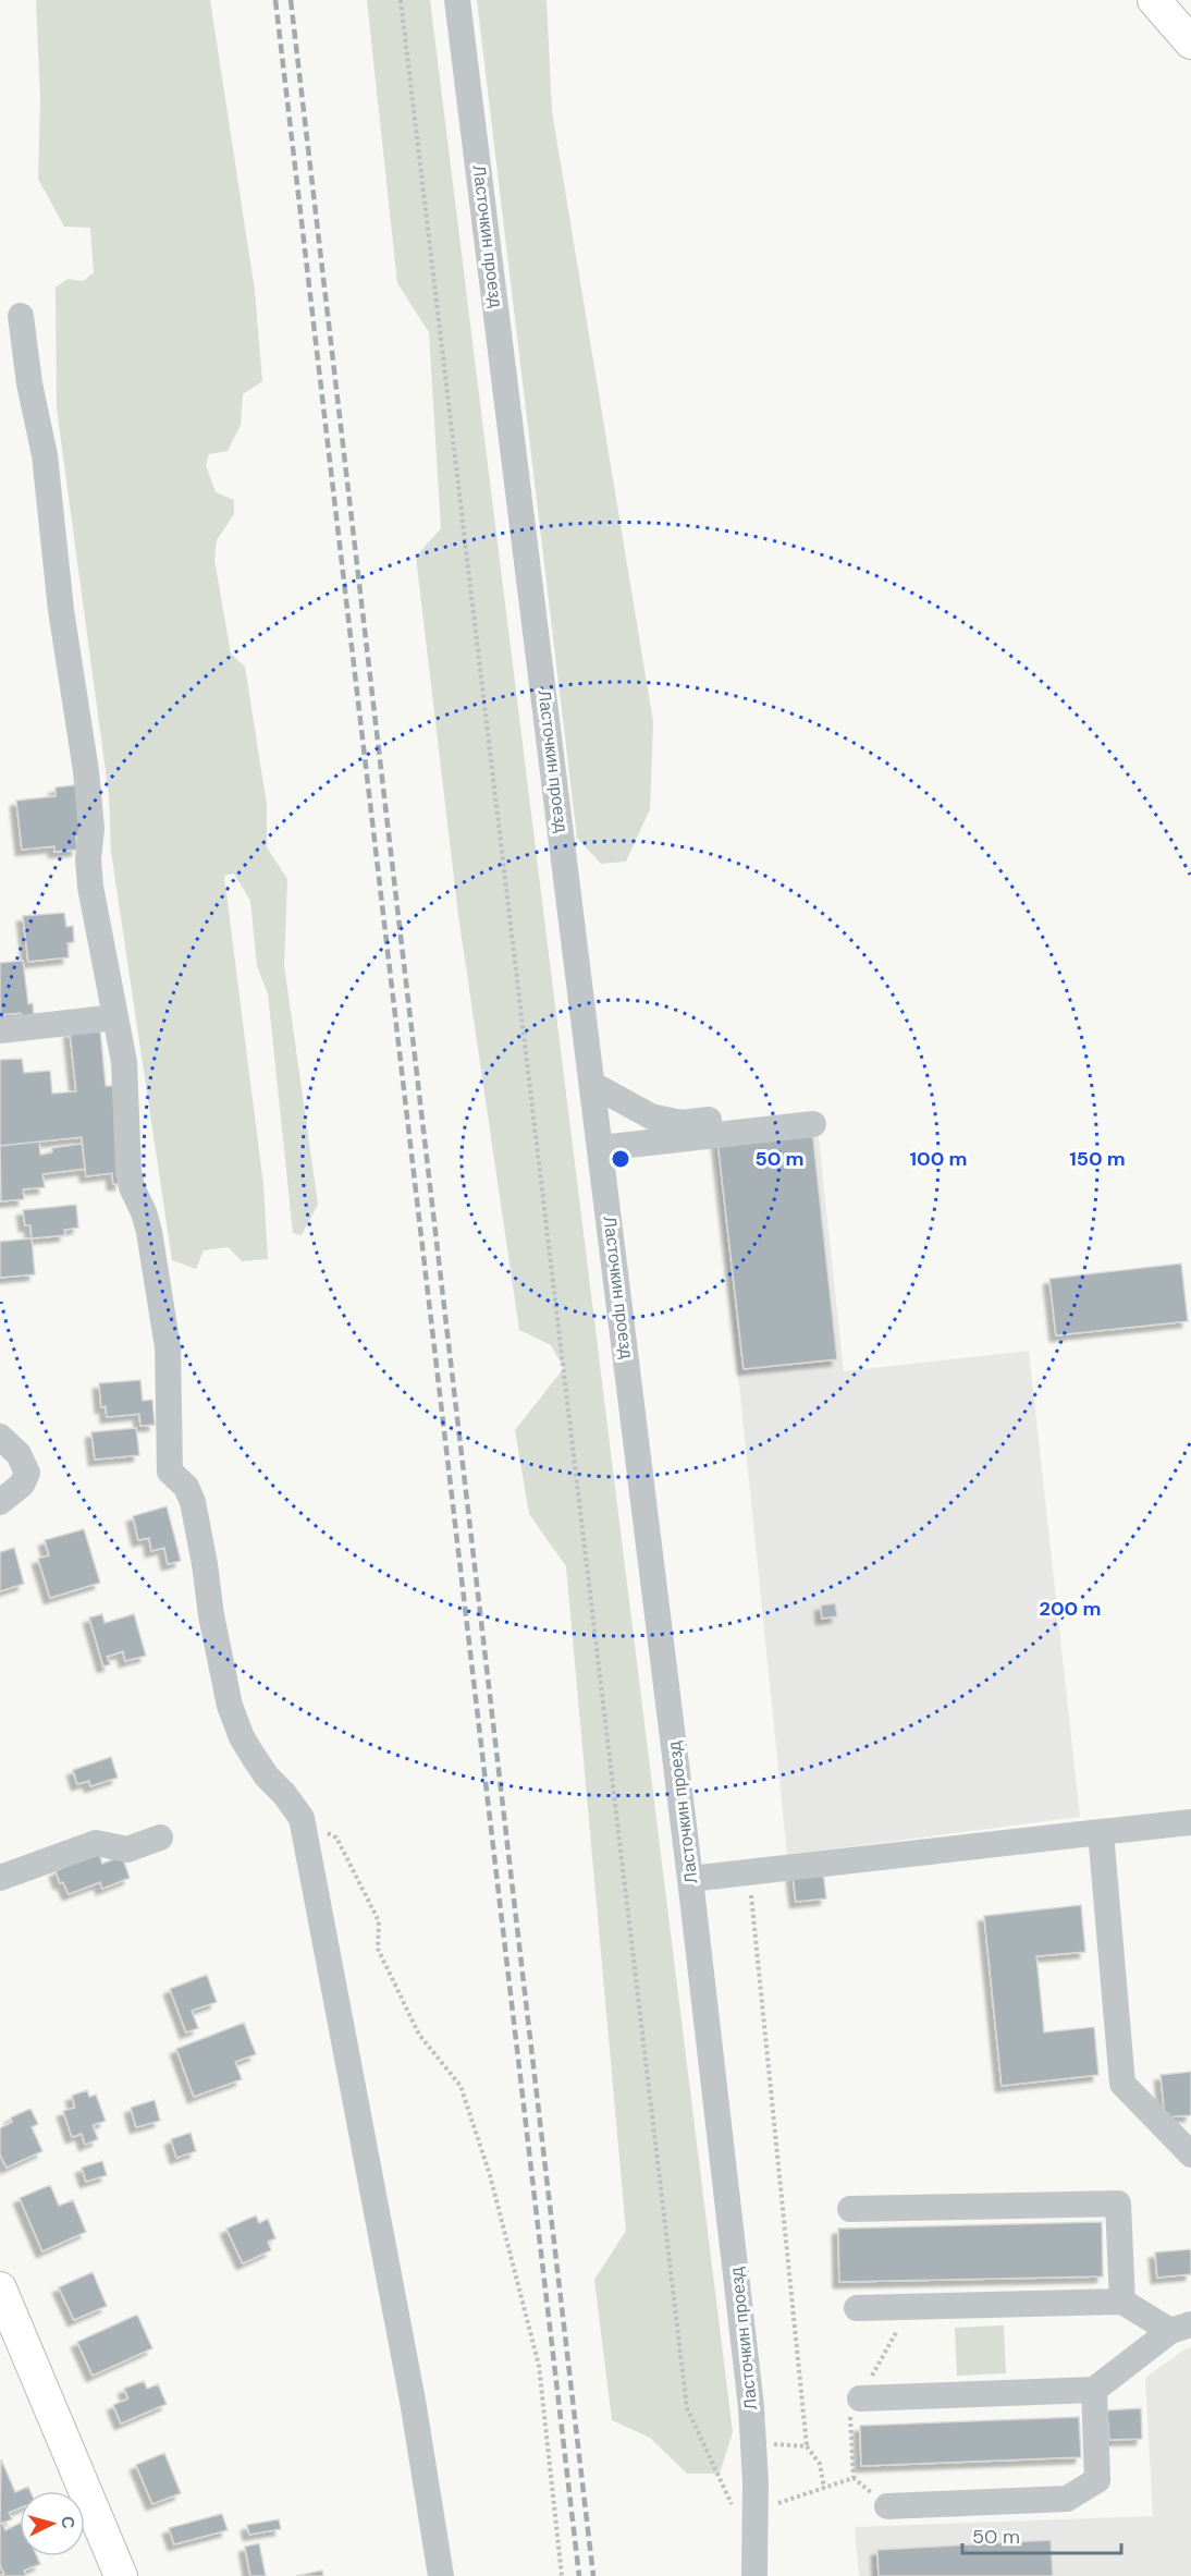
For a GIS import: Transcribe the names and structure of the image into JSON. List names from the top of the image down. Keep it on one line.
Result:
{"streets":{"street":["Ласточкин проезд"]},"scale_bar":"50 m","north":"right","rings":["50 m","100 m","150 m","200 m"]}
